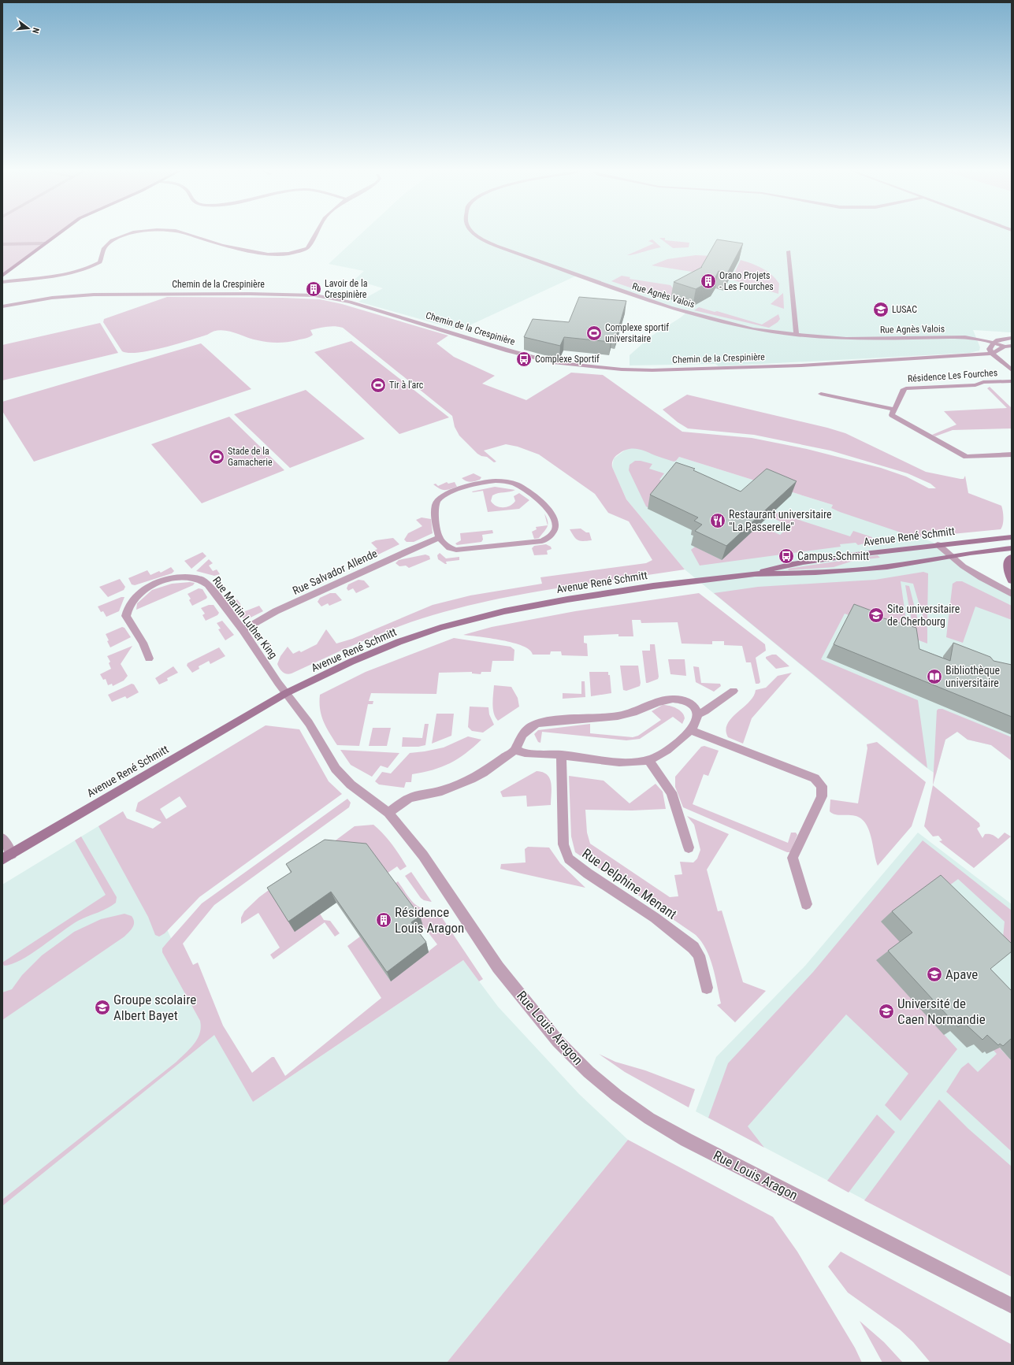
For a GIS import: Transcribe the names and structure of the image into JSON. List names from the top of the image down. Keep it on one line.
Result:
{"streets":{"main road":["Avenue René Schmitt"],"street":["Chemin de la Crespinière","Rue Agnès Valois","Résidence Les Fourches","Rue Salvador Allende","Rue Martin Luther King","Rue Delphine Menant","Rue Louis Aragon"]},"crossings":[["Chemin de la Crespinière","Rue Agnès Valois"],["Chemin de la Crespinière","Résidence Les Fourches"],["Avenue René Schmitt","Rue Martin Luther King"],["Avenue René Schmitt","Rue Louis Aragon"],["Rue Salvador Allende","Rue Martin Luther King"],["Rue Martin Luther King","Rue Louis Aragon"]],"places":{"building":["Orano Projets - Les Fourches","Lavoir de la Crespinière","Résidence Louis Aragon"],"school or university":["LUSAC","Site universitaire de Cherbourg","Apave","Groupe scolaire Albert Bayet","Université de Caen Normandie"],"sports":["Complexe sportif universitaire","Tir à l'arc","Stade de la Gamacherie"],"bus stop":["Complexe Sportif","Campus-Schmitt"],"restaurant":["Restaurant universitaire \"La Passerelle\""],"library":["Bibliothèque universitaire"]},"north":"right"}
